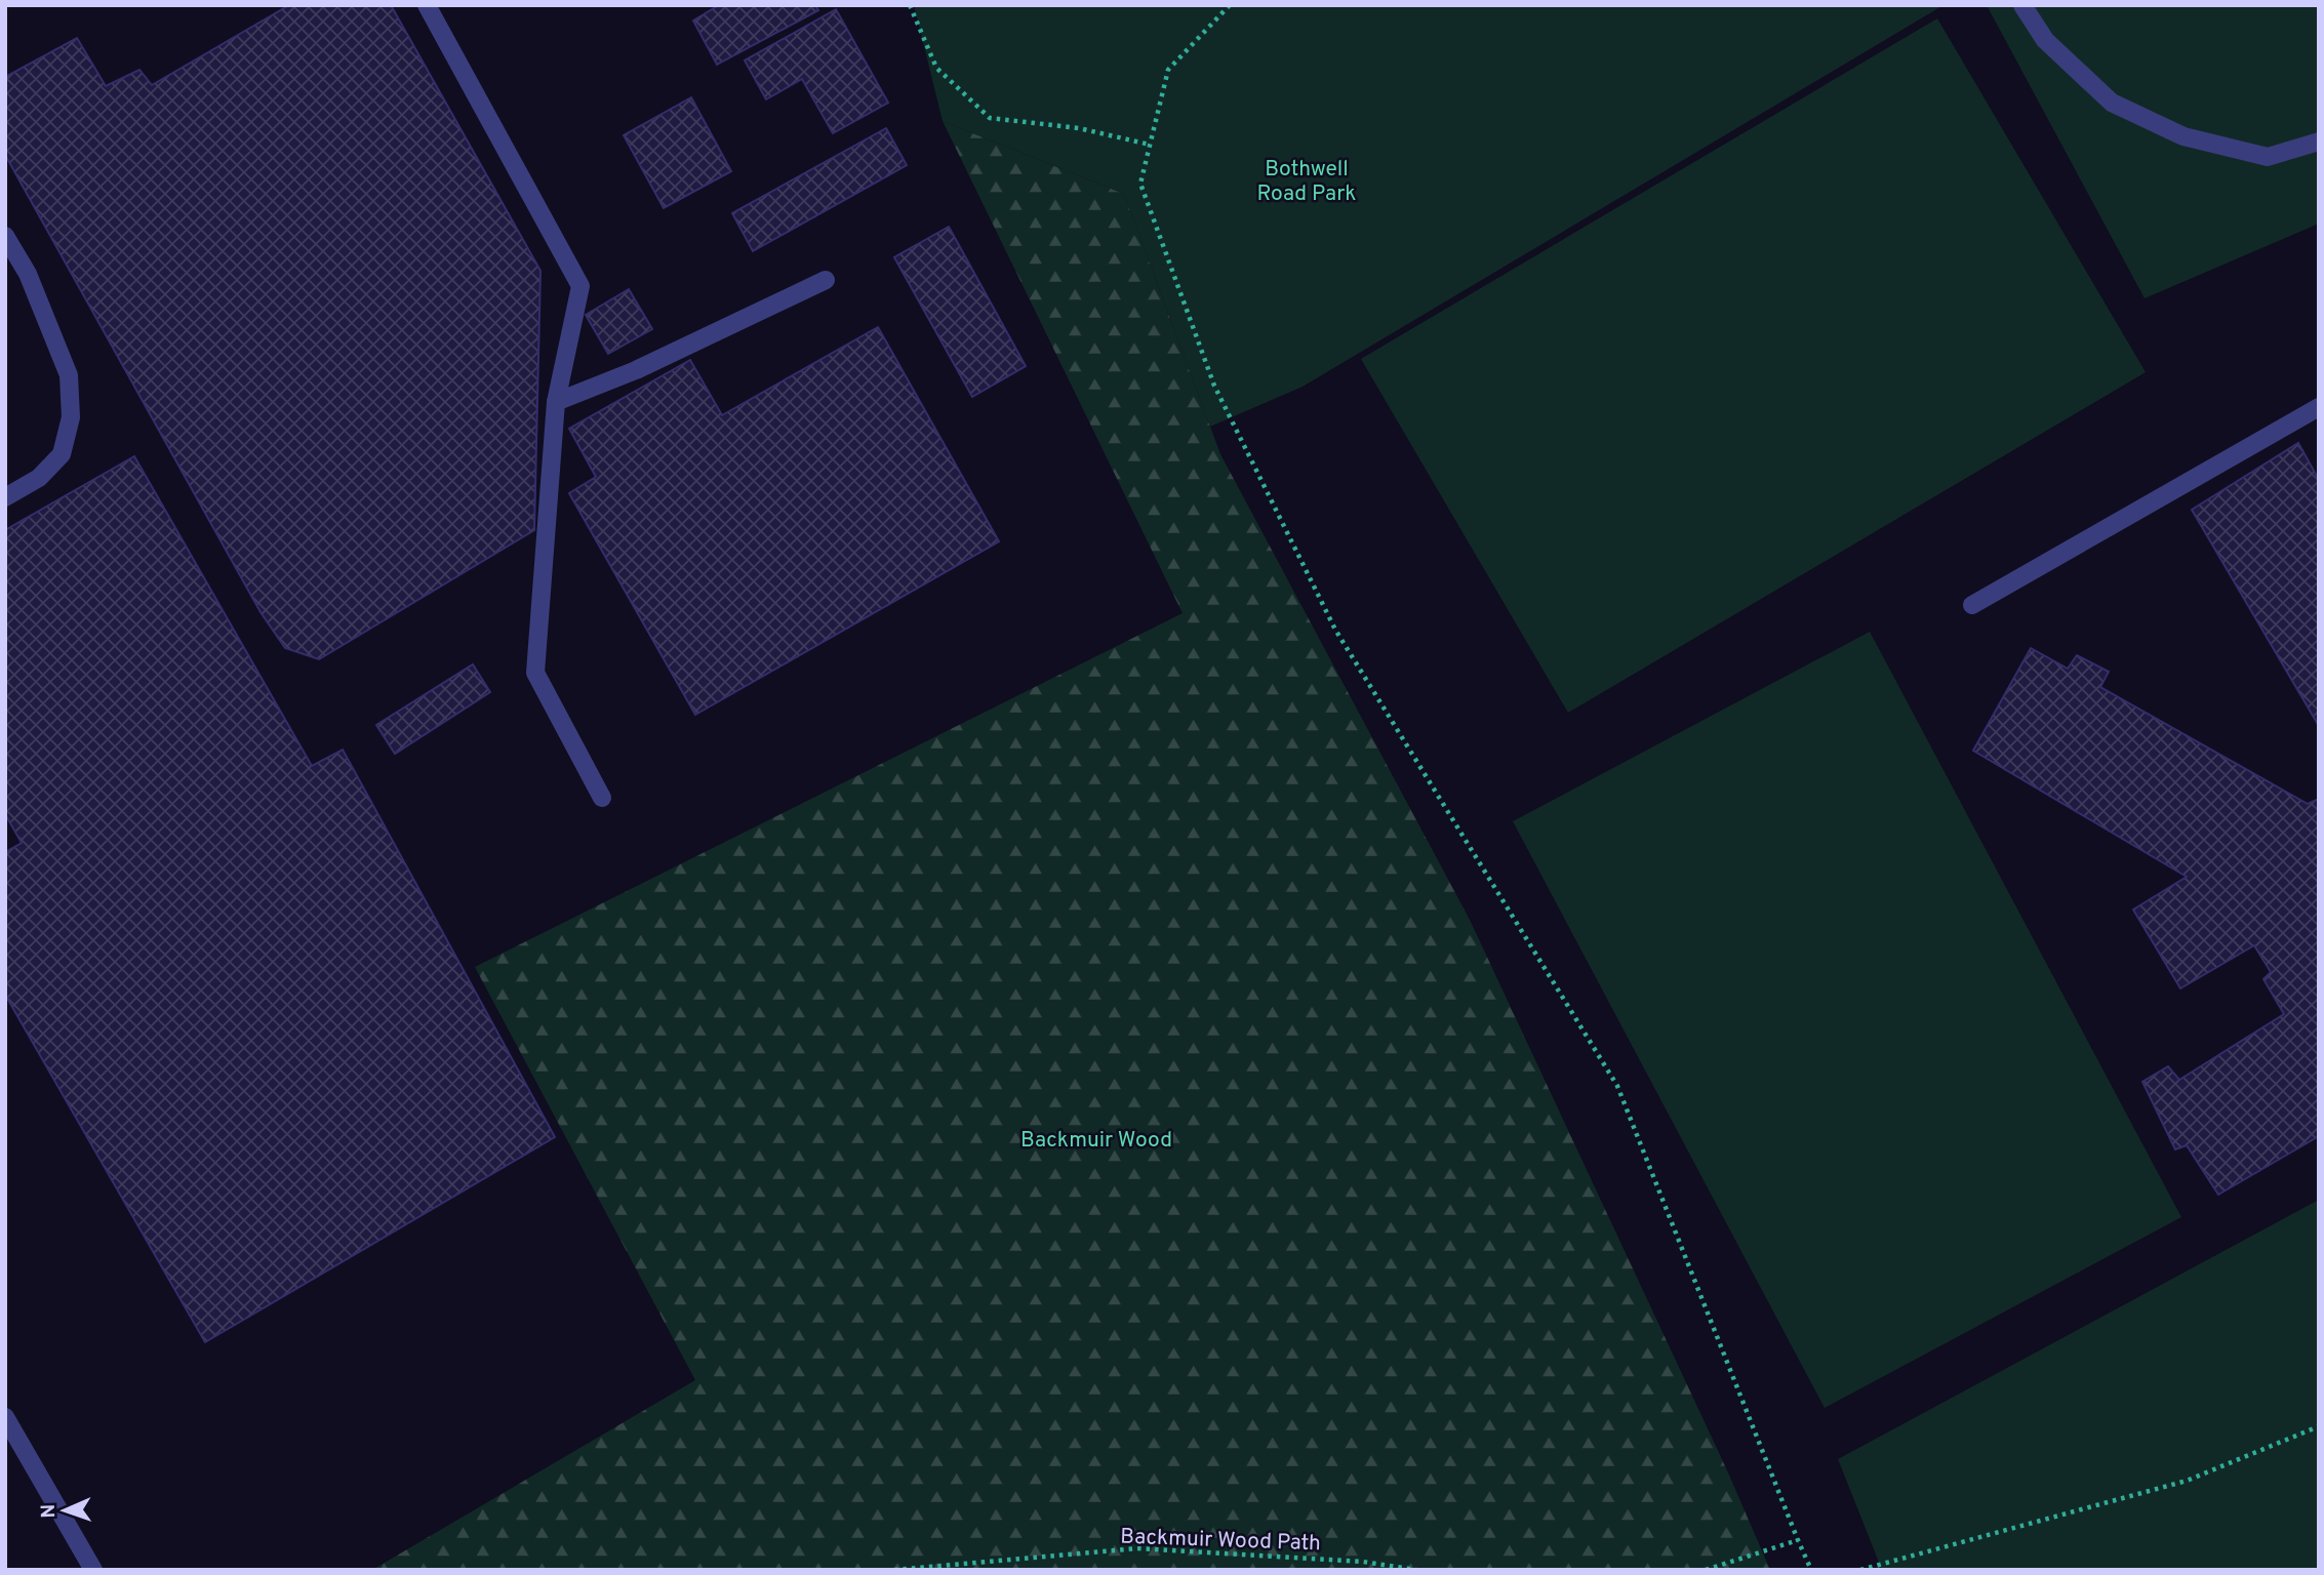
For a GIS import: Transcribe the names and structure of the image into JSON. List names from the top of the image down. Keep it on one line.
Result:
{"streets":{"path":["Backmuir Wood Path"]},"parks":["Bothwell Road Park","Backmuir Wood"],"north":"left"}
